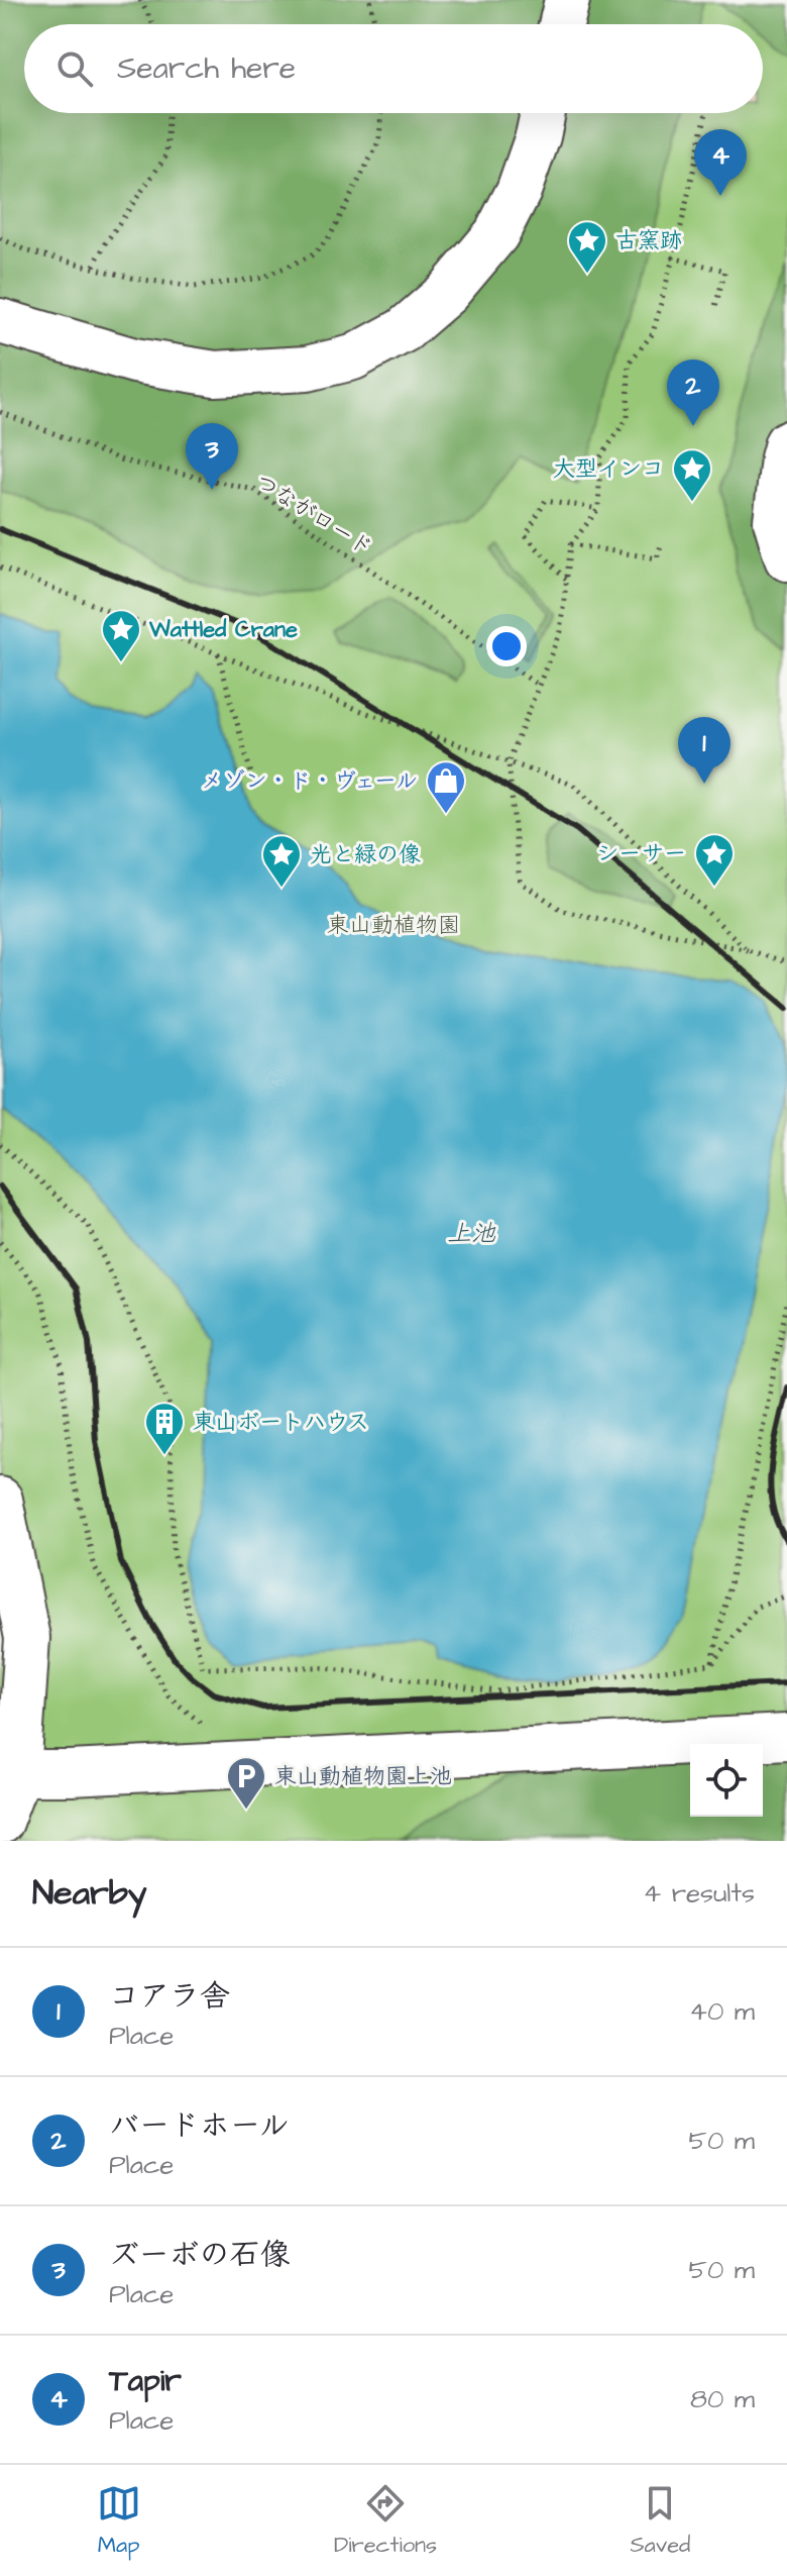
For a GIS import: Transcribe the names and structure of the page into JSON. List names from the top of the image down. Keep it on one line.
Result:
{"streets":{"path":["つながロード"]},"water":["上池"],"parks":["東山動植物園"],"places":{"place":["古窯跡","大型インコ","Wattled Crane","シーサー","光と緑の像"],"shop":["メゾン・ド・ヴェール"],"building":["東山ボートハウス"],"parking":["東山動植物園上池"]},"page":{"search":"Search here","pins":["4","2","3","1"],"heading":["Nearby","4 results"],"list":[{"mark":"1","name":"コアラ舎","note":"Place","value":"40 m"},{"mark":"2","name":"バードホール","note":"Place","value":"50 m"},{"mark":"3","name":"ズーボの石像","note":"Place","value":"50 m"},{"mark":"4","name":"Tapir","note":"Place","value":"80 m"}],"nav":["Map","Directions","Saved"]}}
